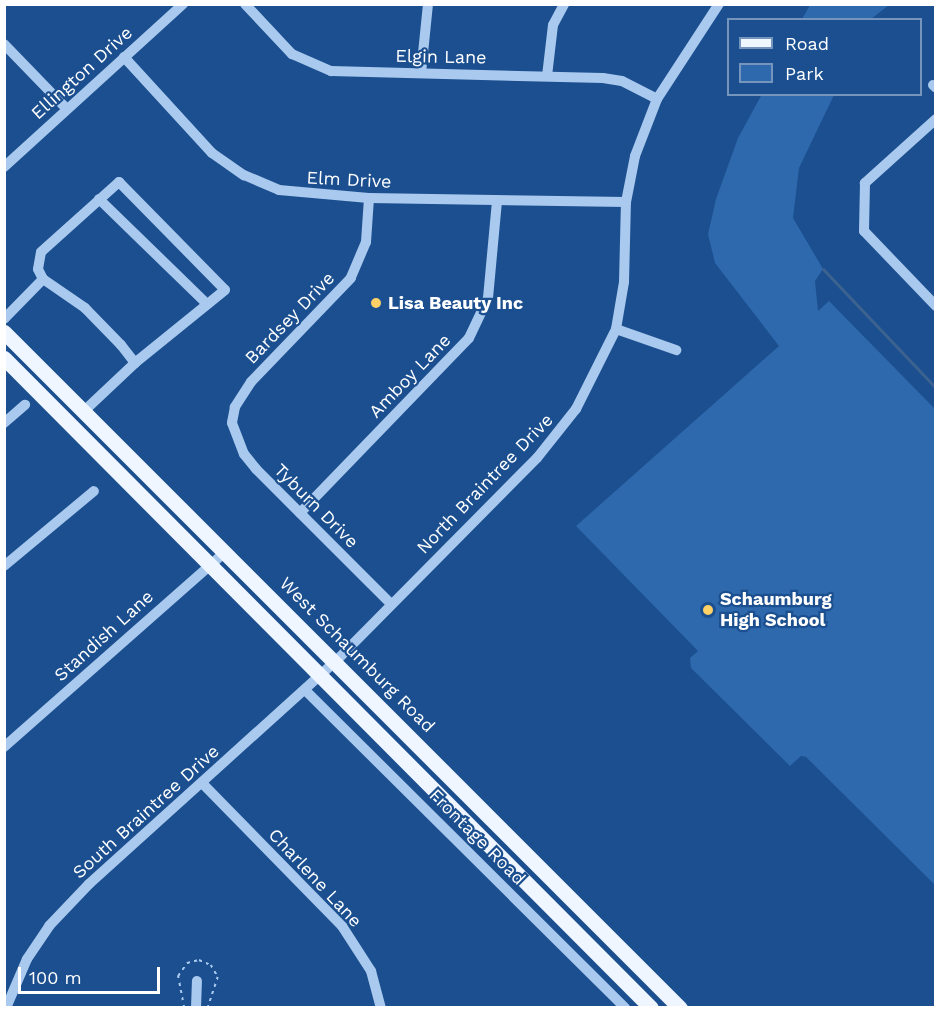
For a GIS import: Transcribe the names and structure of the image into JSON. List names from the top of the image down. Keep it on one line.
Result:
{"streets":{"main road":["West Schaumburg Road"],"street":["Elgin Lane","Ellington Drive","Elm Drive","Bardsey Drive","Amboy Lane","North Braintree Drive","Tyburn Drive","Standish Lane","South Braintree Drive","Frontage Road","Charlene Lane"]},"crossings":[["Elgin Lane","North Braintree Drive"],["Ellington Drive","Elm Drive"],["Elm Drive","Bardsey Drive"],["Elm Drive","Amboy Lane"],["Elm Drive","North Braintree Drive"],["Bardsey Drive","Tyburn Drive"],["Amboy Lane","Tyburn Drive"],["North Braintree Drive","Tyburn Drive"],["North Braintree Drive","West Schaumburg Road"],["North Braintree Drive","South Braintree Drive"],["Standish Lane","West Schaumburg Road"],["West Schaumburg Road","South Braintree Drive"],["South Braintree Drive","Frontage Road"],["South Braintree Drive","Charlene Lane"]],"places":["Lisa Beauty Inc","Schaumburg High School"],"legend":["Road","Park"],"scale_bar":"100 m"}
